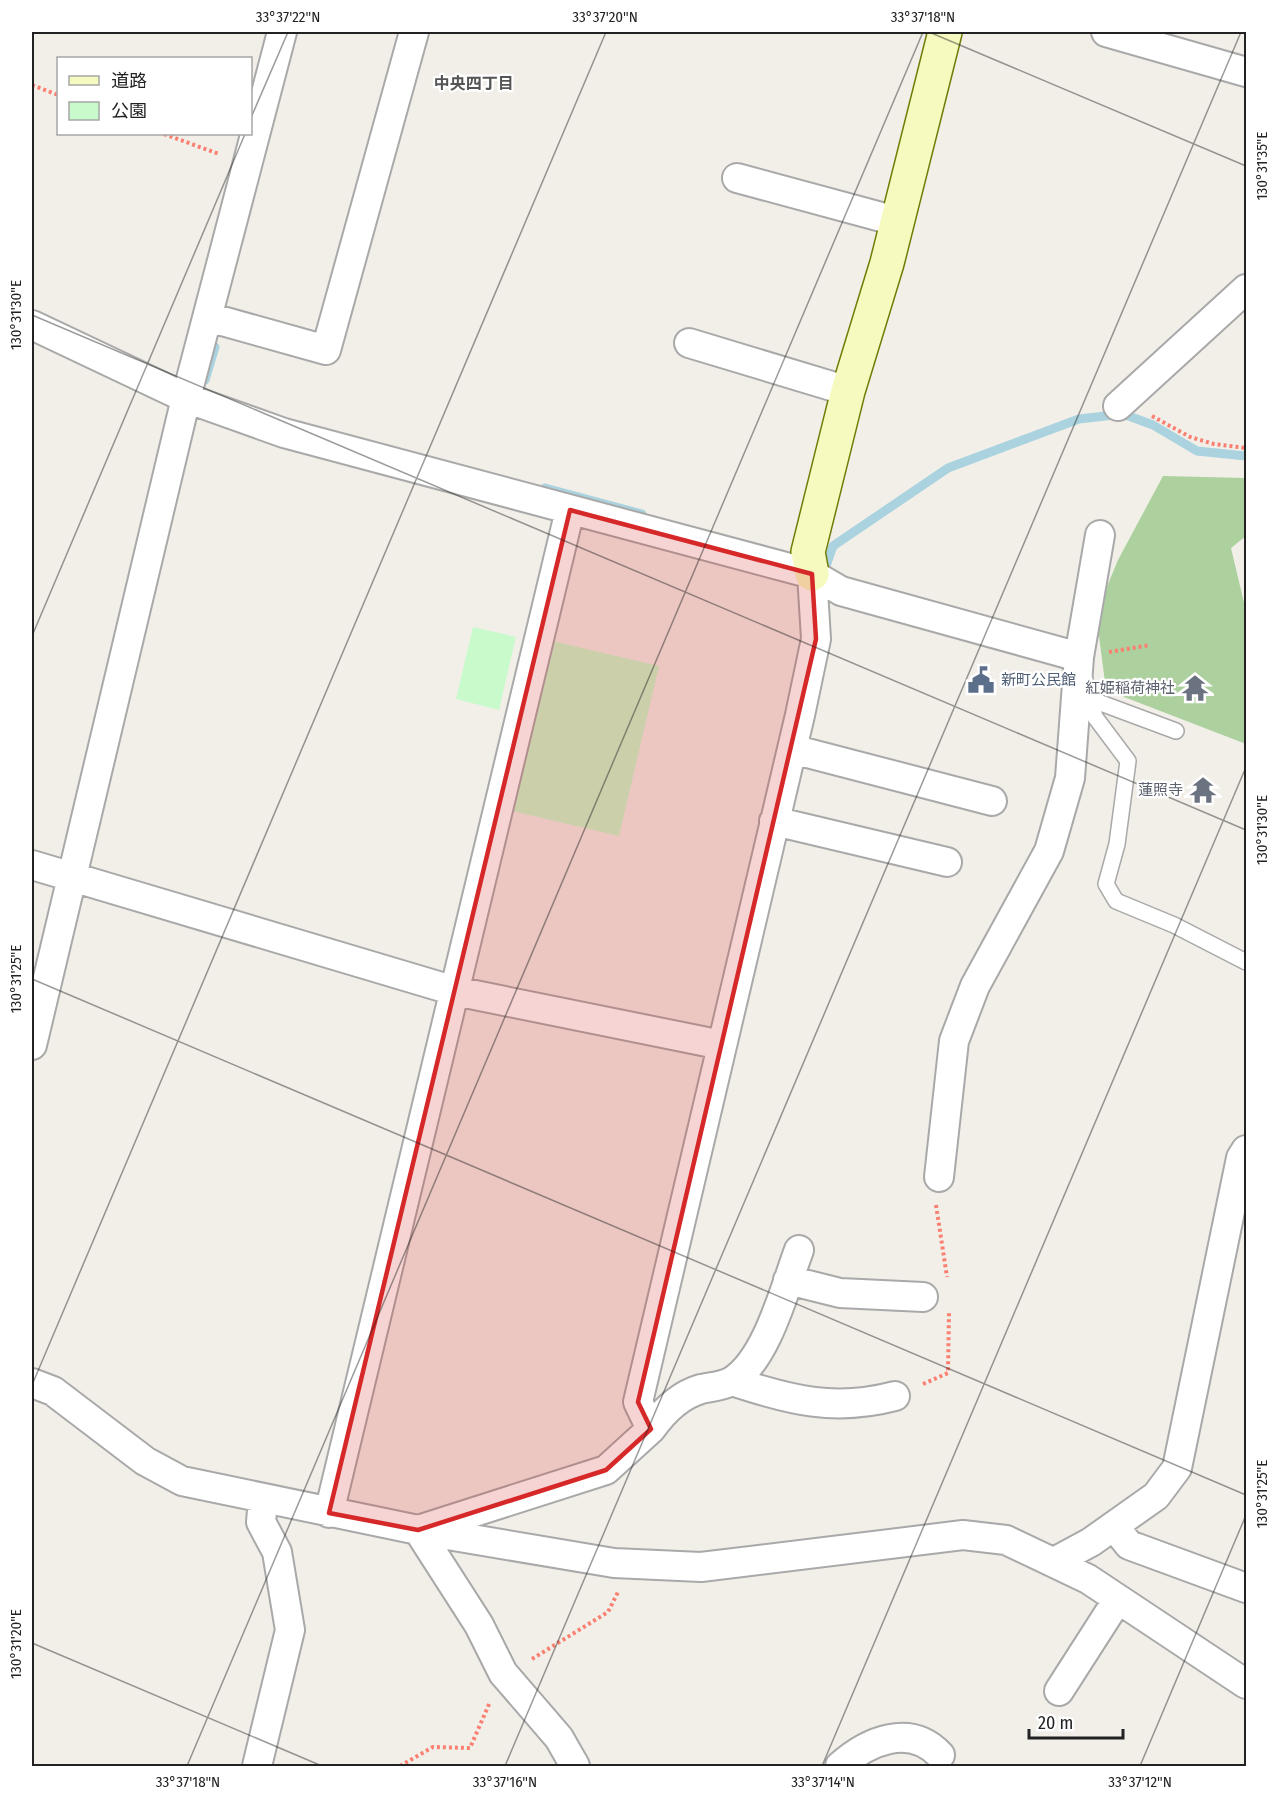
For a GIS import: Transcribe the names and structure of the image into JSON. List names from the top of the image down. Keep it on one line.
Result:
{"districts":["中央四丁目"],"places":{"public building":["新町公民館"],"temple":["紅姫稲荷神社","蓮照寺"]},"legend":["道路","公園"],"scale_bar":"20 m","coordinates":["33°37'22\"N","33°37'20\"N","33°37'18\"N","130°31'35\"E","130°31'30\"E","130°31'25\"E","130°31'20\"E","33°37'16\"N","33°37'14\"N","33°37'12\"N"]}
